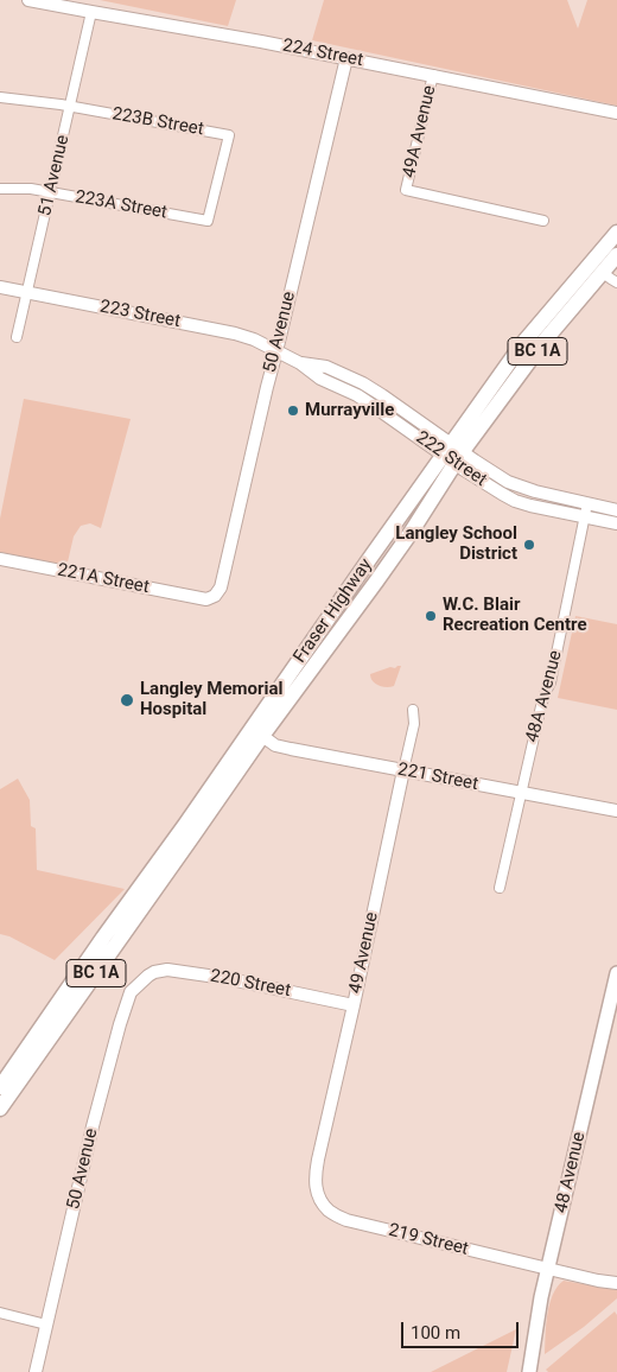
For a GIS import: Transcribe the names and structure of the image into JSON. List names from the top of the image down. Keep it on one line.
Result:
{"streets":{"main road":["BC 1A","Fraser Highway","48 Avenue"],"street":["224 Street","223B Street","49A Avenue","51 Avenue","223A Street","223 Street","50 Avenue","222 Street","221A Street","48A Avenue","221 Street","49 Avenue","220 Street","219 Street"]},"crossings":[["224 Street","49A Avenue"],["224 Street","51 Avenue"],["224 Street","50 Avenue"],["223B Street","51 Avenue"],["223B Street","223A Street"],["51 Avenue","223A Street"],["51 Avenue","223 Street"],["223 Street","50 Avenue"],["223 Street","222 Street"],["50 Avenue","222 Street"],["50 Avenue","221A Street"],["50 Avenue","220 Street"],["222 Street","Fraser Highway"],["222 Street","48A Avenue"],["Fraser Highway","221 Street"],["48A Avenue","221 Street"],["221 Street","49 Avenue"],["49 Avenue","220 Street"],["49 Avenue","219 Street"],["48 Avenue","219 Street"]],"places":["Murrayville","Langley School District","W.C. Blair Recreation Centre","Langley Memorial Hospital"],"scale_bar":"100 m"}
